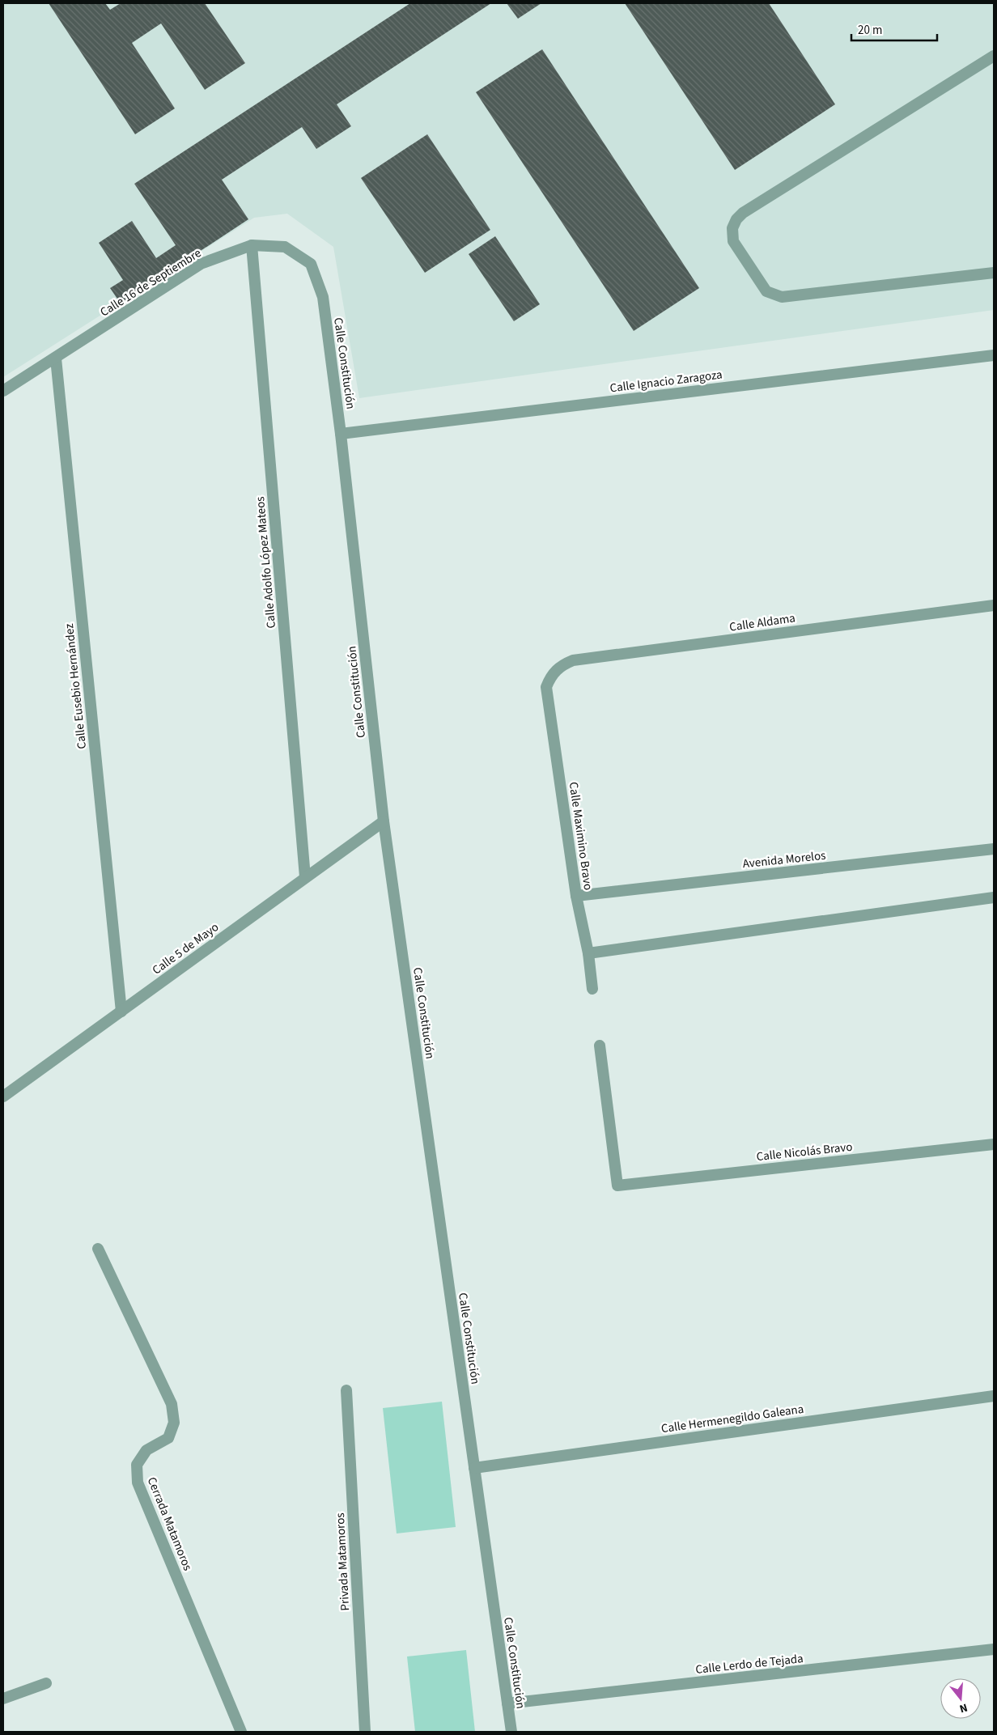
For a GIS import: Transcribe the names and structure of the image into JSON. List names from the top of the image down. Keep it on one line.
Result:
{"streets":{"street":["Calle 16 de Septiembre","Calle Constitución","Calle Ignacio Zaragoza","Calle Adolfo López Mateos","Calle Aldama","Calle Eusebio Hernández","Calle Maximino Bravo","Avenida Morelos","Calle 5 de Mayo","Calle Nicolás Bravo","Calle Hermenegildo Galeana","Cerrada Matamoros","Privada Matamoros","Calle Lerdo de Tejada"]},"crossings":[["Calle 16 de Septiembre","Calle Constitución"],["Calle 16 de Septiembre","Calle Adolfo López Mateos"],["Calle 16 de Septiembre","Calle Eusebio Hernández"],["Calle Constitución","Calle Ignacio Zaragoza"],["Calle Constitución","Calle 5 de Mayo"],["Calle Constitución","Calle Hermenegildo Galeana"],["Calle Constitución","Calle Lerdo de Tejada"],["Calle Adolfo López Mateos","Calle 5 de Mayo"],["Calle Aldama","Calle Maximino Bravo"],["Calle Eusebio Hernández","Calle 5 de Mayo"],["Calle Maximino Bravo","Avenida Morelos"]],"scale_bar":"20 m","north":"bottom"}
